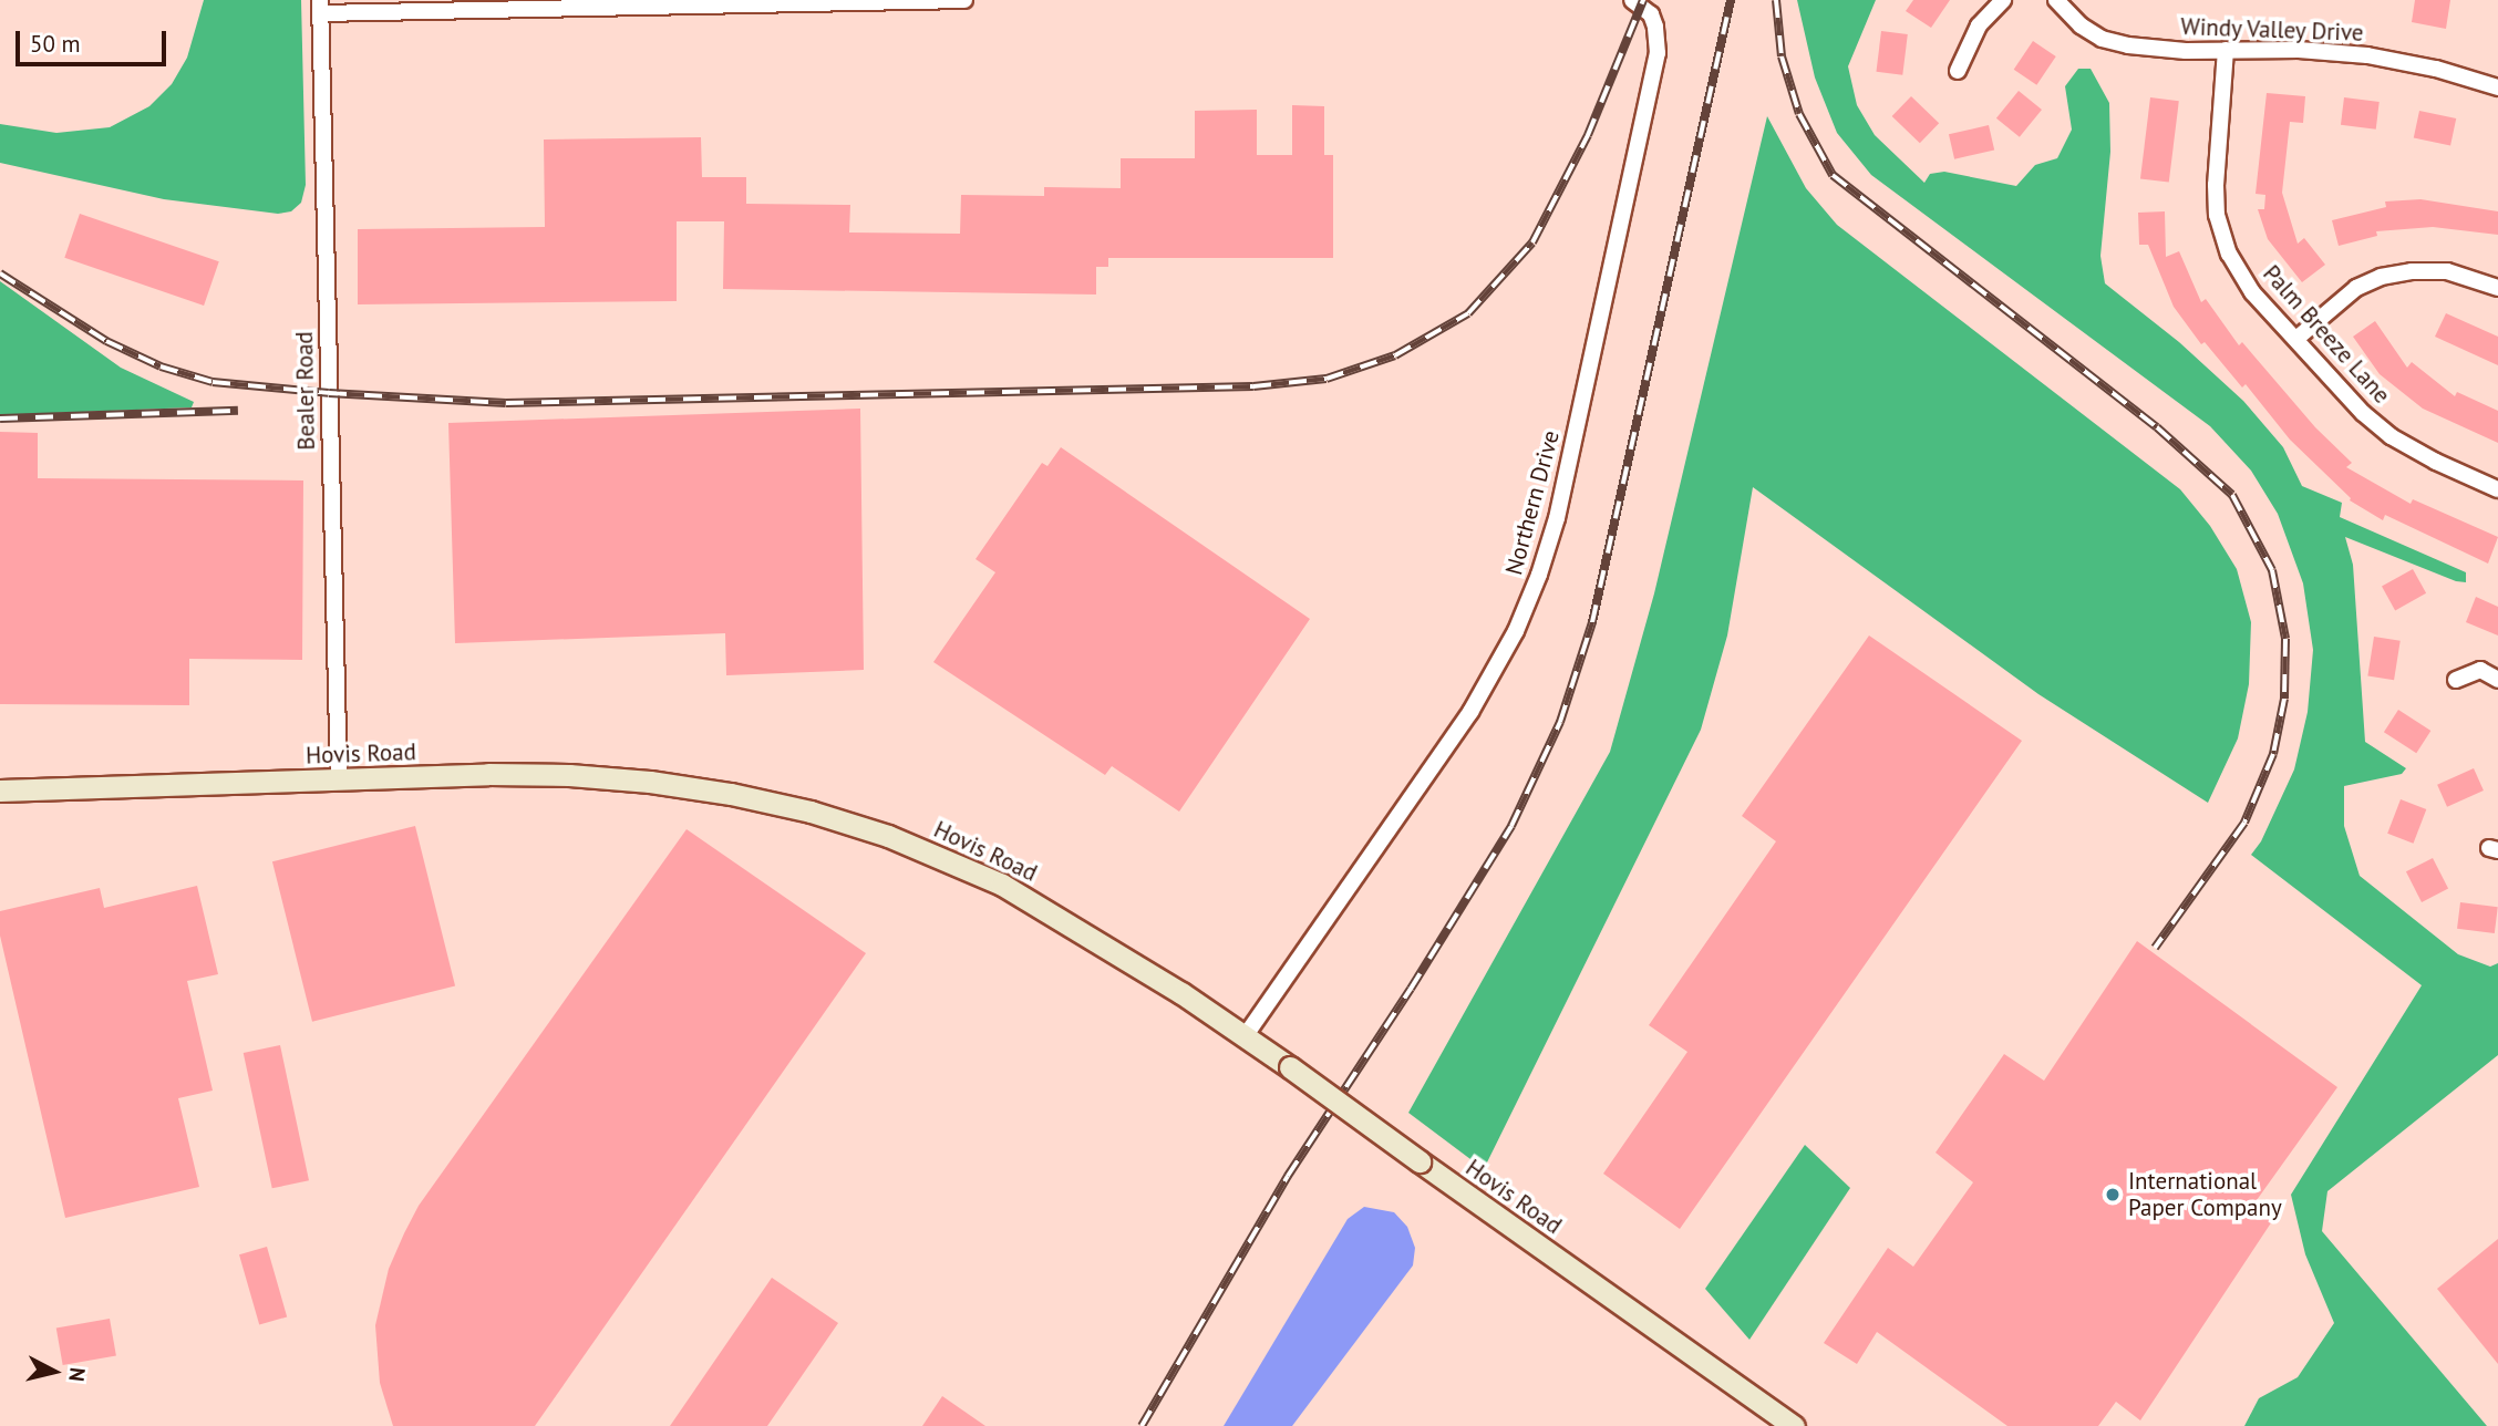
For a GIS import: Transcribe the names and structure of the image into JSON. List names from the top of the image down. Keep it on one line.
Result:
{"streets":{"street":["Windy Valley Drive","Palm Breeze Lane","Bealer Road","Northern Drive","Hovis Road"]},"crossings":[["Windy Valley Drive","Palm Breeze Lane"],["Bealer Road","Hovis Road"],["Northern Drive","Hovis Road"]],"places":["International Paper Company"],"scale_bar":"50 m","north":"right"}
